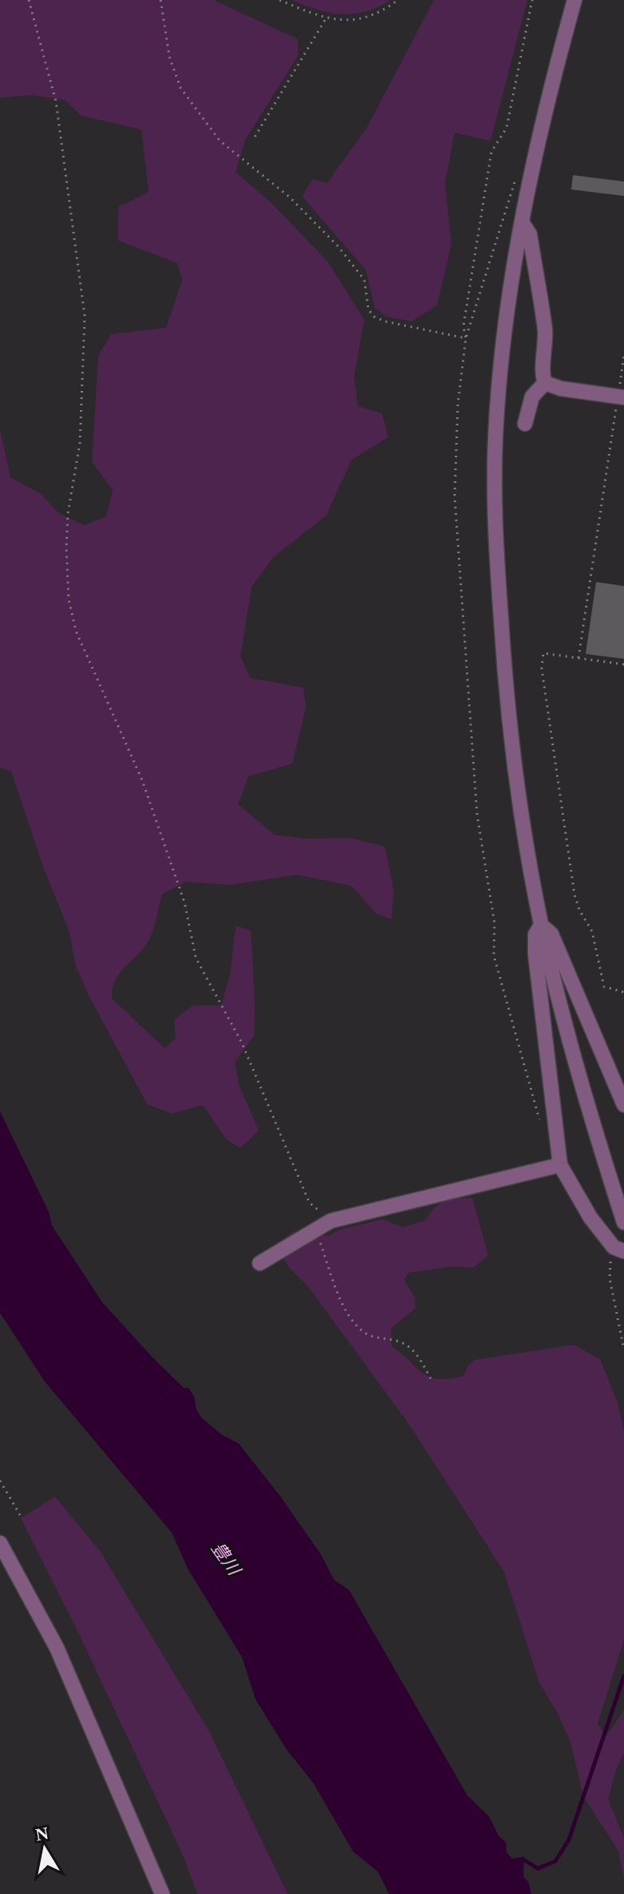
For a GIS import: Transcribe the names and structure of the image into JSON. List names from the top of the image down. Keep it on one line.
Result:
{"water":["豊川"],"north":"top"}
